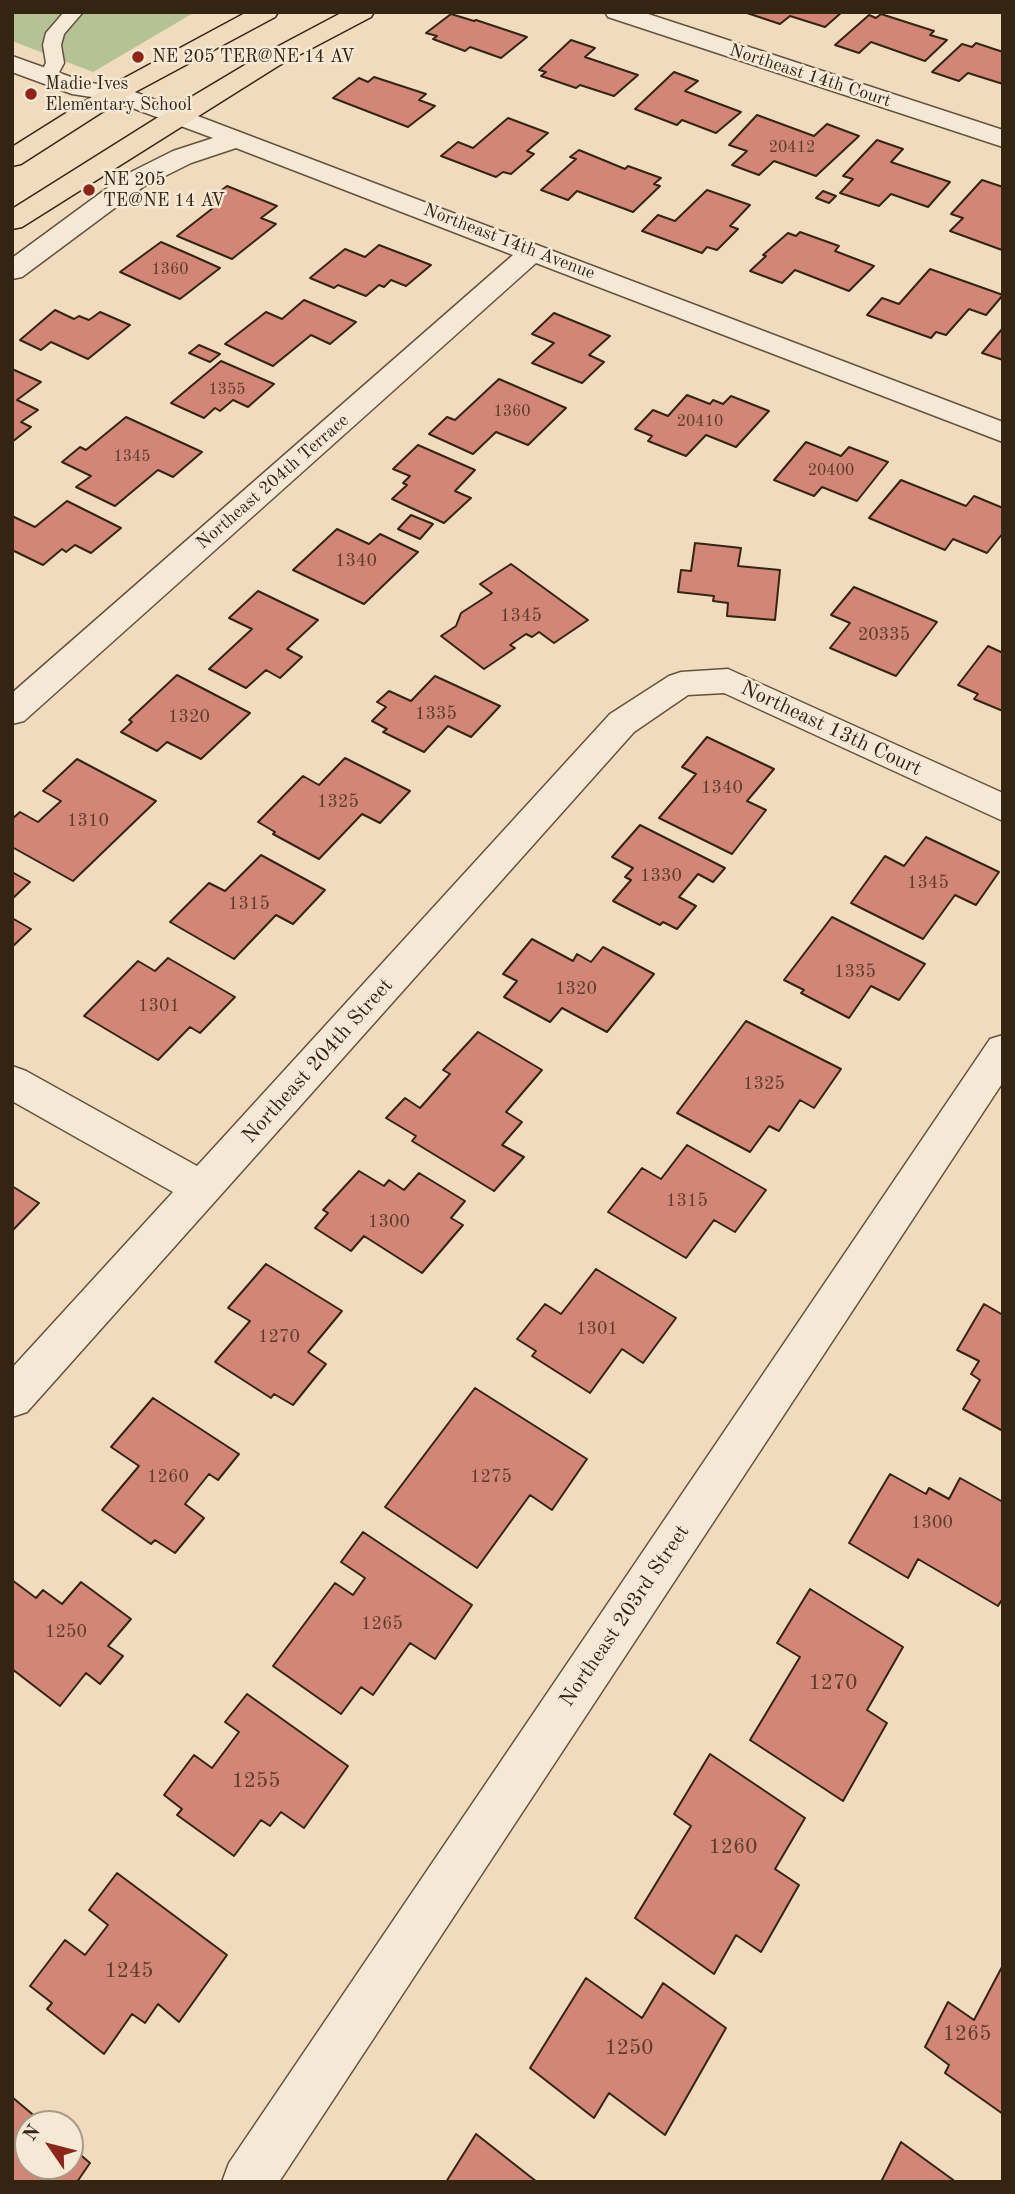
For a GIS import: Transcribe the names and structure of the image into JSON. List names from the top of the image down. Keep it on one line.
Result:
{"streets":{"street":["Northeast 14th Court","Northeast 14th Avenue","Northeast 204th Terrace","Northeast 13th Court","Northeast 204th Street","Northeast 203rd Street"]},"crossings":[["Northeast 14th Avenue","Northeast 204th Terrace"],["Northeast 13th Court","Northeast 204th Street"]],"places":["NE 205 TER@NE 14 AV","Madie Ives Elementary School","NE 205 TE@NE 14 AV"],"house_numbers":["20412","1360","1355","1360","20410","1345","20400","1340","1345","20335","1335","1320","1340","1325","1310","1330","1345","1315","1335","1320","1301","1325","1315","1300","1301","1270","1260","1275","1300","1265","1250","1270","1255","1260","1245","1265","1250"],"north":"top left"}
